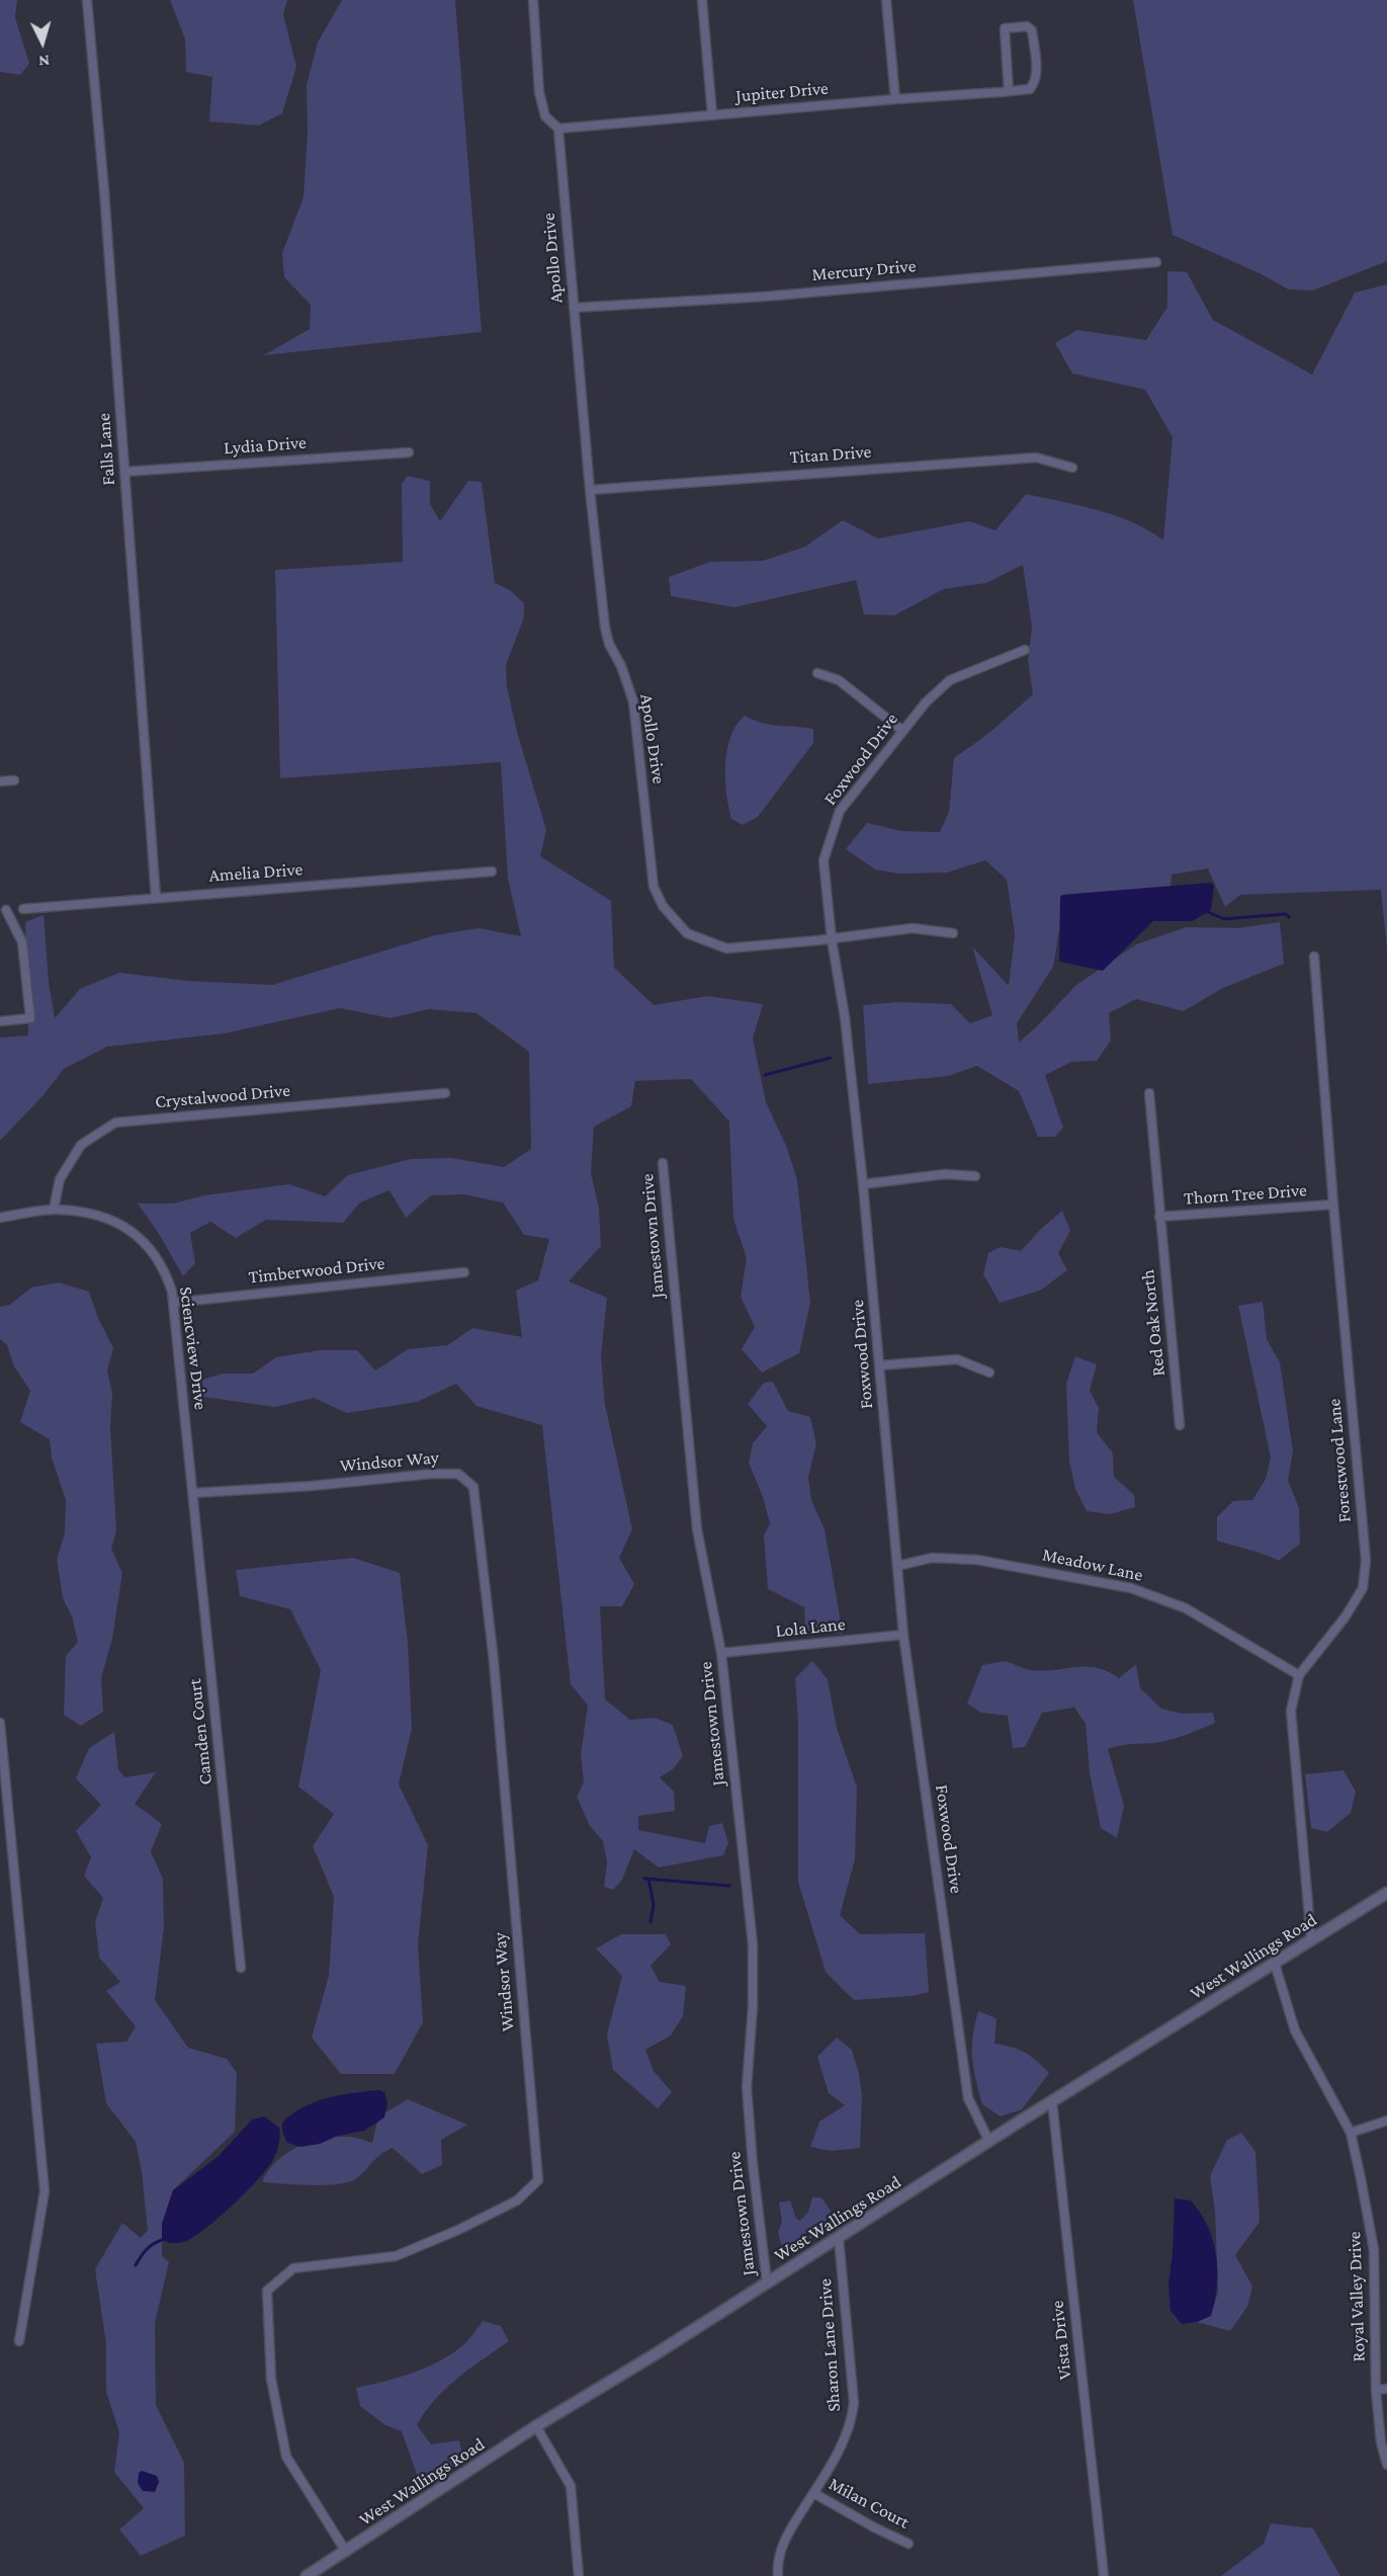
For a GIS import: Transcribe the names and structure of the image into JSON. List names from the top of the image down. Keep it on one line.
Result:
{"streets":{"street":["Jupiter Drive","Apollo Drive","Mercury Drive","Lydia Drive","Falls Lane","Titan Drive","Foxwood Drive","Amelia Drive","Crystalwood Drive","Thorn Tree Drive","Jamestown Drive","Timberwood Drive","Red Oak North","Sciencview Drive","Forestwood Lane","Windsor Way","Meadow Lane","Lola Lane","Camden Court","West Wallings Road","Royal Valley Drive","Vista Drive","Sharon Lane Drive","Milan Court"]},"crossings":[["Jupiter Drive","Apollo Drive"],["Apollo Drive","Mercury Drive"],["Apollo Drive","Titan Drive"],["Apollo Drive","Foxwood Drive"],["Lydia Drive","Falls Lane"],["Falls Lane","Amelia Drive"],["Foxwood Drive","Meadow Lane"],["Foxwood Drive","Lola Lane"],["Foxwood Drive","West Wallings Road"],["Crystalwood Drive","Sciencview Drive"],["Thorn Tree Drive","Red Oak North"],["Thorn Tree Drive","Forestwood Lane"],["Jamestown Drive","Lola Lane"],["Jamestown Drive","West Wallings Road"],["Timberwood Drive","Sciencview Drive"],["Sciencview Drive","Windsor Way"],["Sciencview Drive","Camden Court"],["Forestwood Lane","Meadow Lane"],["Forestwood Lane","West Wallings Road"],["Windsor Way","Camden Court"],["Windsor Way","West Wallings Road"],["West Wallings Road","Royal Valley Drive"],["West Wallings Road","Vista Drive"],["West Wallings Road","Sharon Lane Drive"],["Sharon Lane Drive","Milan Court"]],"north":"bottom"}
